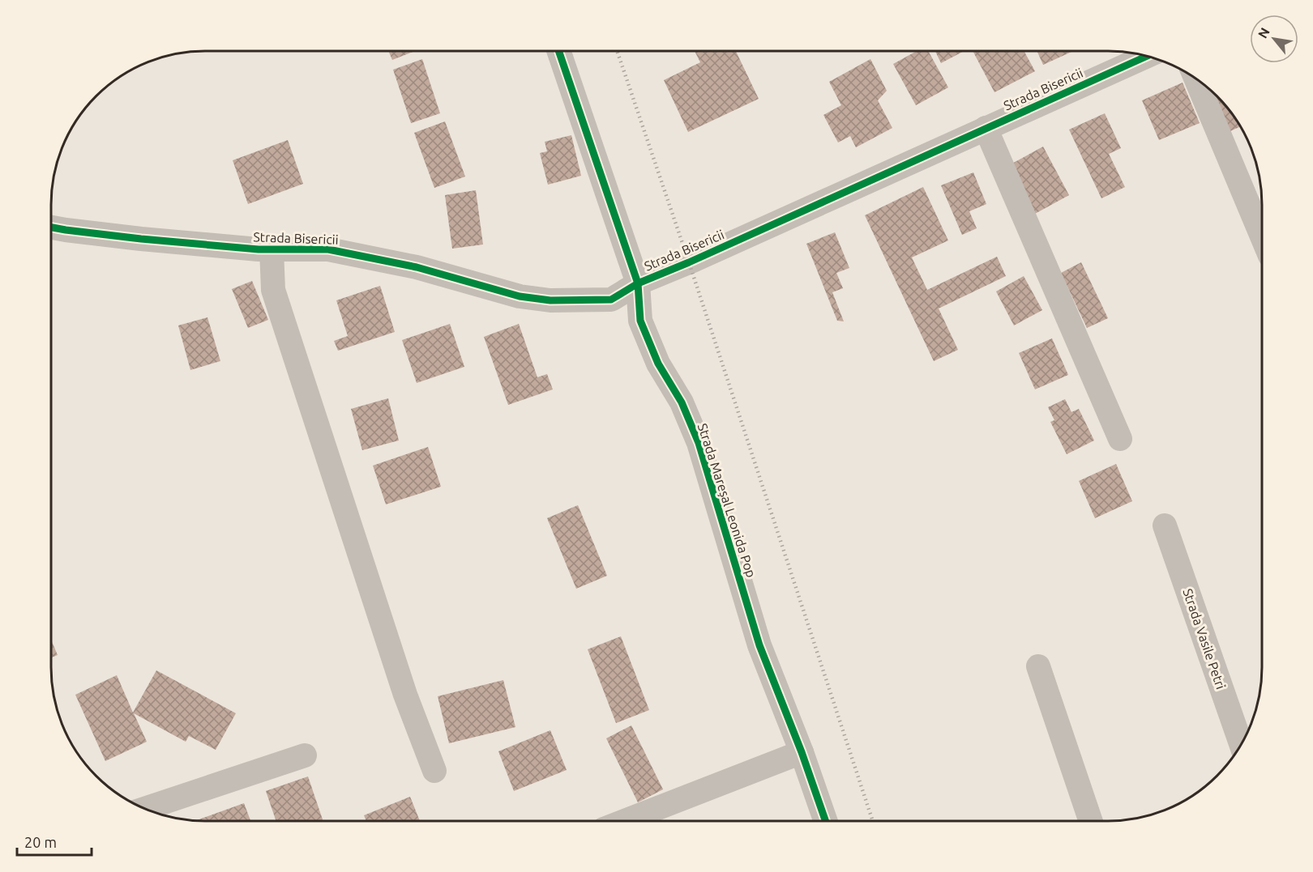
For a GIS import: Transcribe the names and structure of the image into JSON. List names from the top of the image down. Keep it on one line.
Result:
{"streets":{"street":["Strada Bisericii","Strada Mareșal Leonida Pop","Strada Vasile Petri"]},"crossings":[["Strada Bisericii","Strada Mareșal Leonida Pop"]],"scale_bar":"20 m","north":"top left"}
